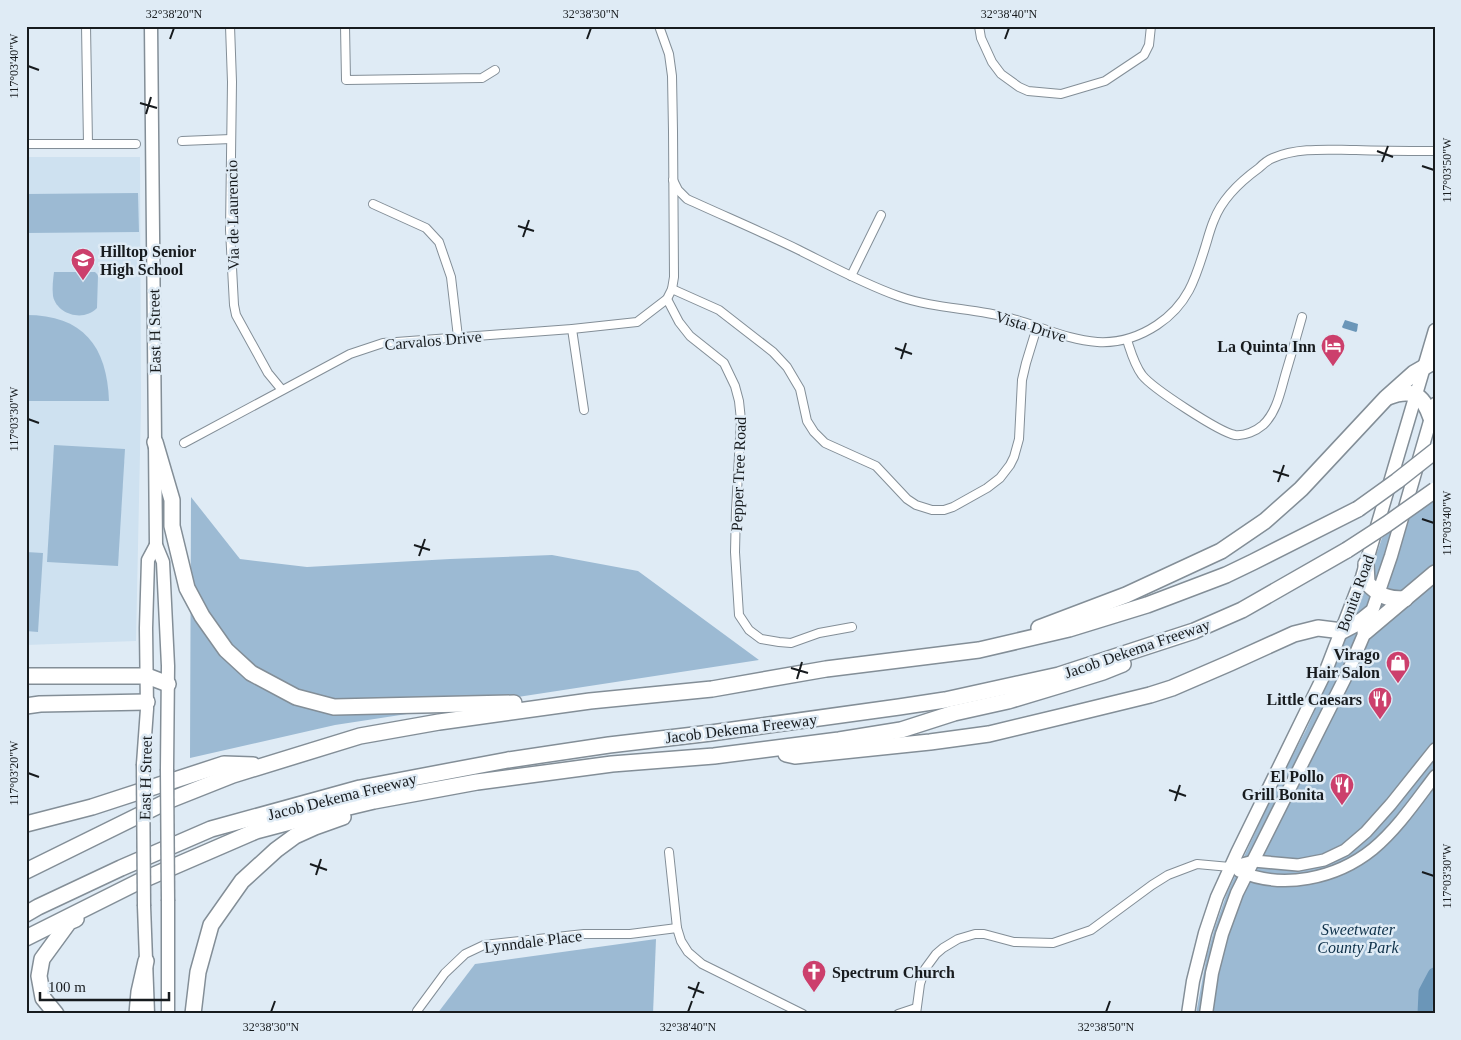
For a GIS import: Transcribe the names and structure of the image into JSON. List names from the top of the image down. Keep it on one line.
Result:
{"streets":{"highway":["Jacob Dekema Freeway"],"main road":["East H Street","Bonita Road"],"street":["Via de Laurencio","Vista Drive","Carvalos Drive","Pepper Tree Road","Lynndale Place"]},"crossings":[["Via de Laurencio","Carvalos Drive"],["Carvalos Drive","Pepper Tree Road"]],"parks":["Sweetwater County Park"],"places":{"school or university":["Hilltop Senior High School"],"hotel":["La Quinta Inn"],"shop":["Virago Hair Salon"],"restaurant":["Little Caesars","El Pollo Grill Bonita"],"church":["Spectrum Church"]},"scale_bar":"100 m","coordinates":["32°38'20\"N","32°38'30\"N","32°38'40\"N","117°03'40\"W","117°03'50\"W","117°03'30\"W","117°03'20\"W","32°38'50\"N"]}
